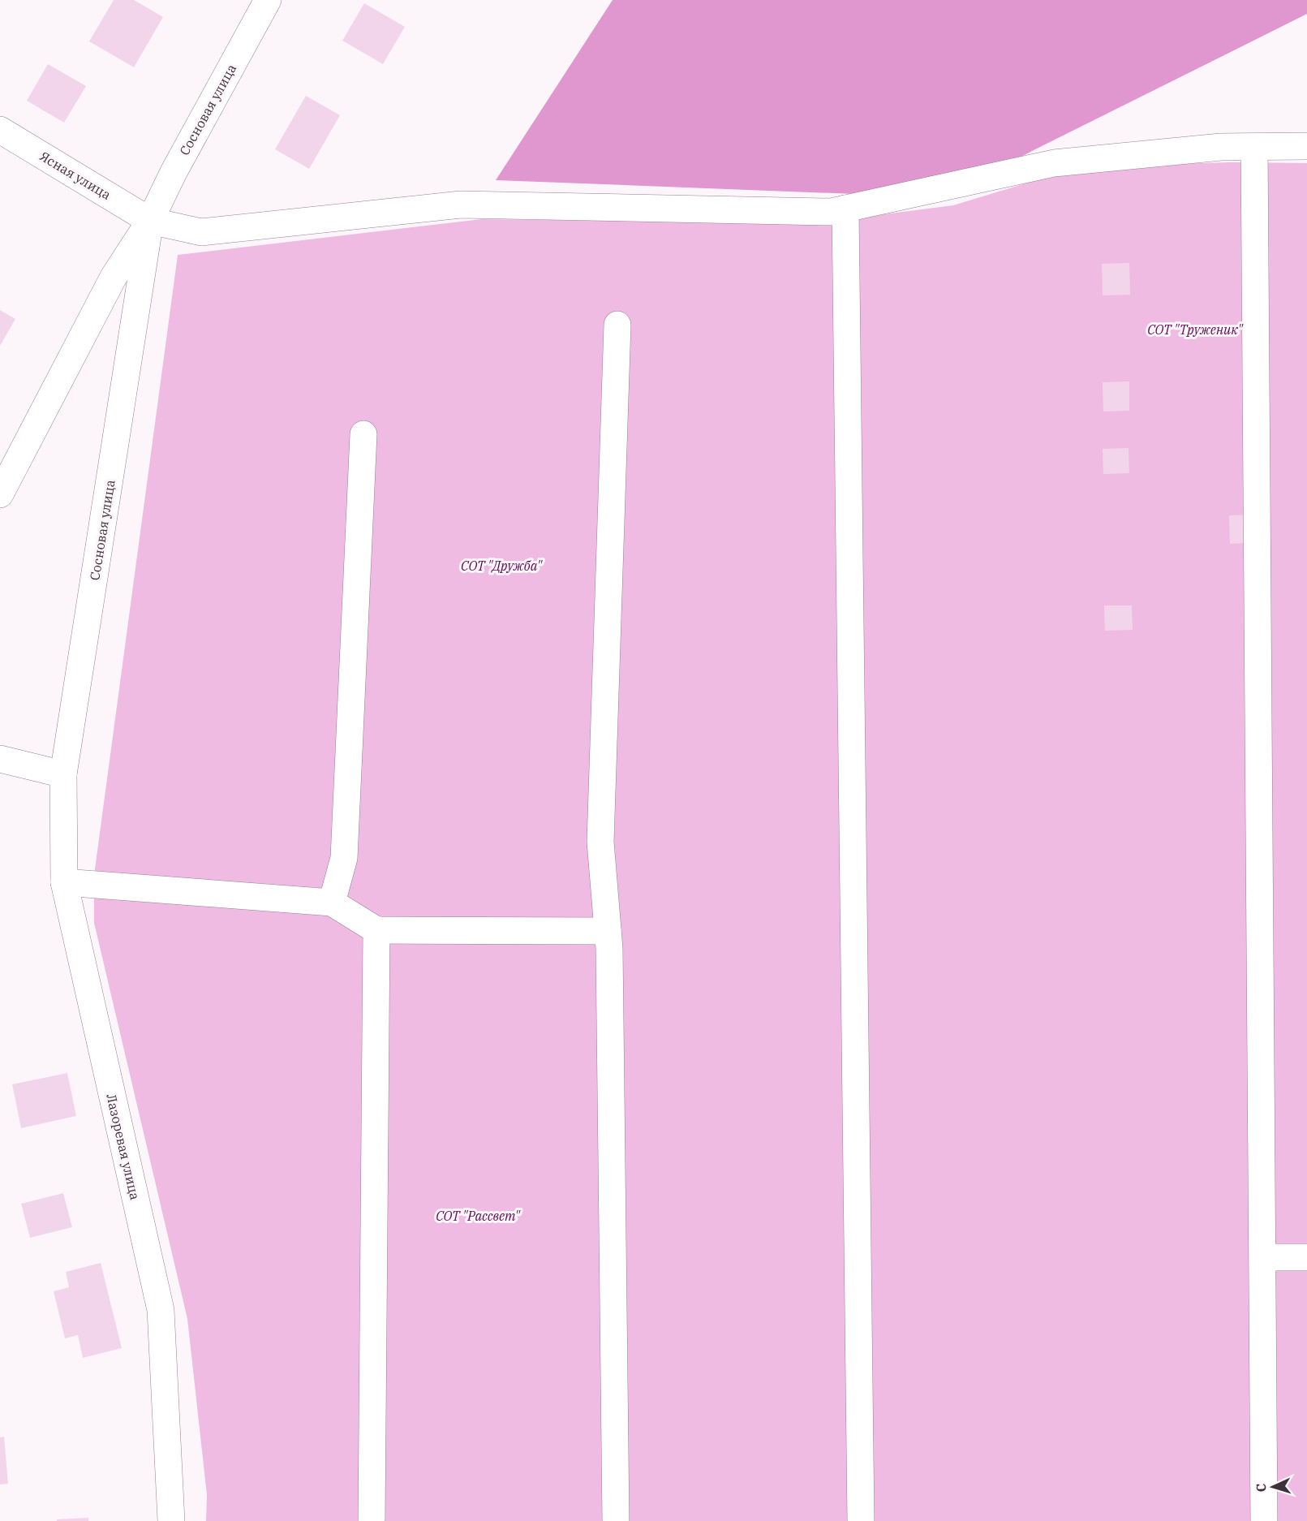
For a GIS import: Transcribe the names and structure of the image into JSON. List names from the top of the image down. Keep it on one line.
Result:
{"streets":{"street":["Сосновая улица","Ясная улица","Лазоревая улица"]},"crossings":[["Сосновая улица","Ясная улица"],["Сосновая улица","Лазоревая улица"]],"parks":["СОТ \"Труженик\"","СОТ \"Дружба\"","СОТ \"Рассвет\""],"north":"left"}
